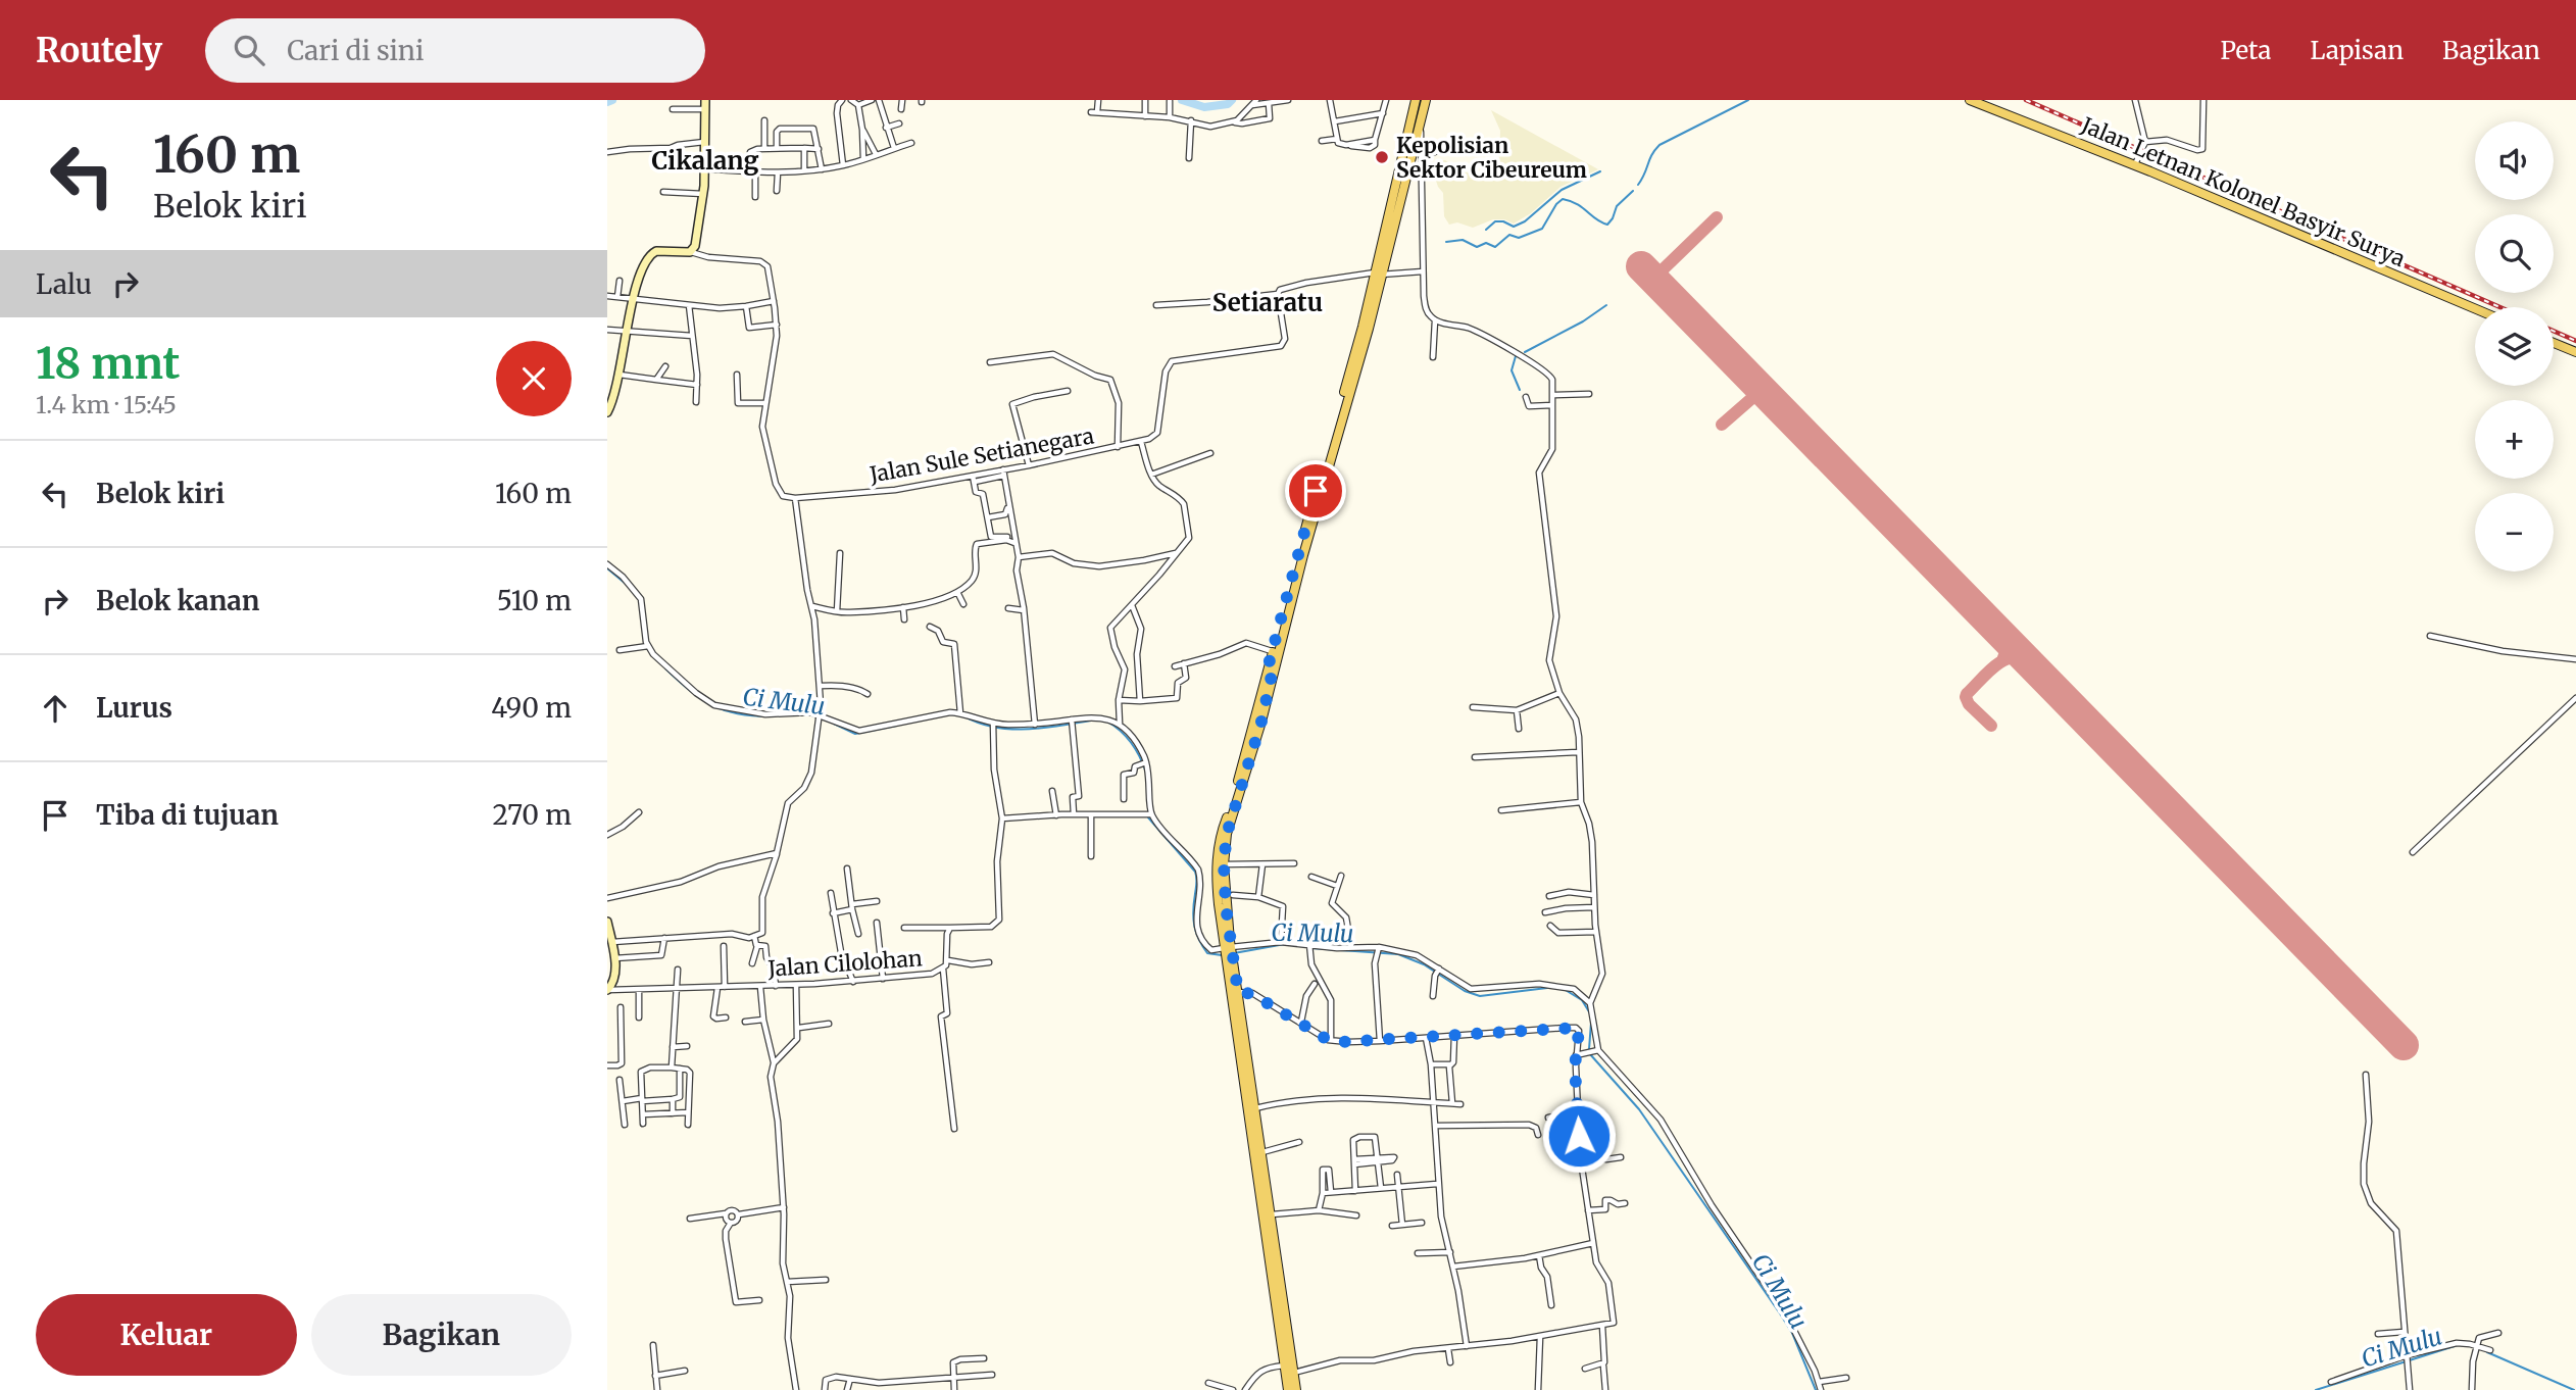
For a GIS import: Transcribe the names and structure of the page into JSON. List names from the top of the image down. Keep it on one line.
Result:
{"streets":{"main road":["Jalan Letnan Kolonel Basyir Surya"],"street":["Jalan Sule Setianegara","Jalan Cilolohan"]},"districts":["Cikalang","Setiaratu"],"water":["Ci Mulu"],"places":["Kepolisian Sektor Cibeureum"],"page":{"header":"Routely","search":"Cari di sini","nav":["Peta","Lapisan","Bagikan"],"turn":["160 m","Belok kiri"],"map_buttons":["+","−"],"then":"Lalu","heading":["18 mnt","1.4 km · 15:45"],"list":[{"name":"Belok kiri","value":"160 m"},{"name":"Belok kanan","value":"510 m"},{"name":"Lurus","value":"490 m"},{"name":"Tiba di tujuan","value":"270 m"}],"buttons":["Keluar","Bagikan"]}}
